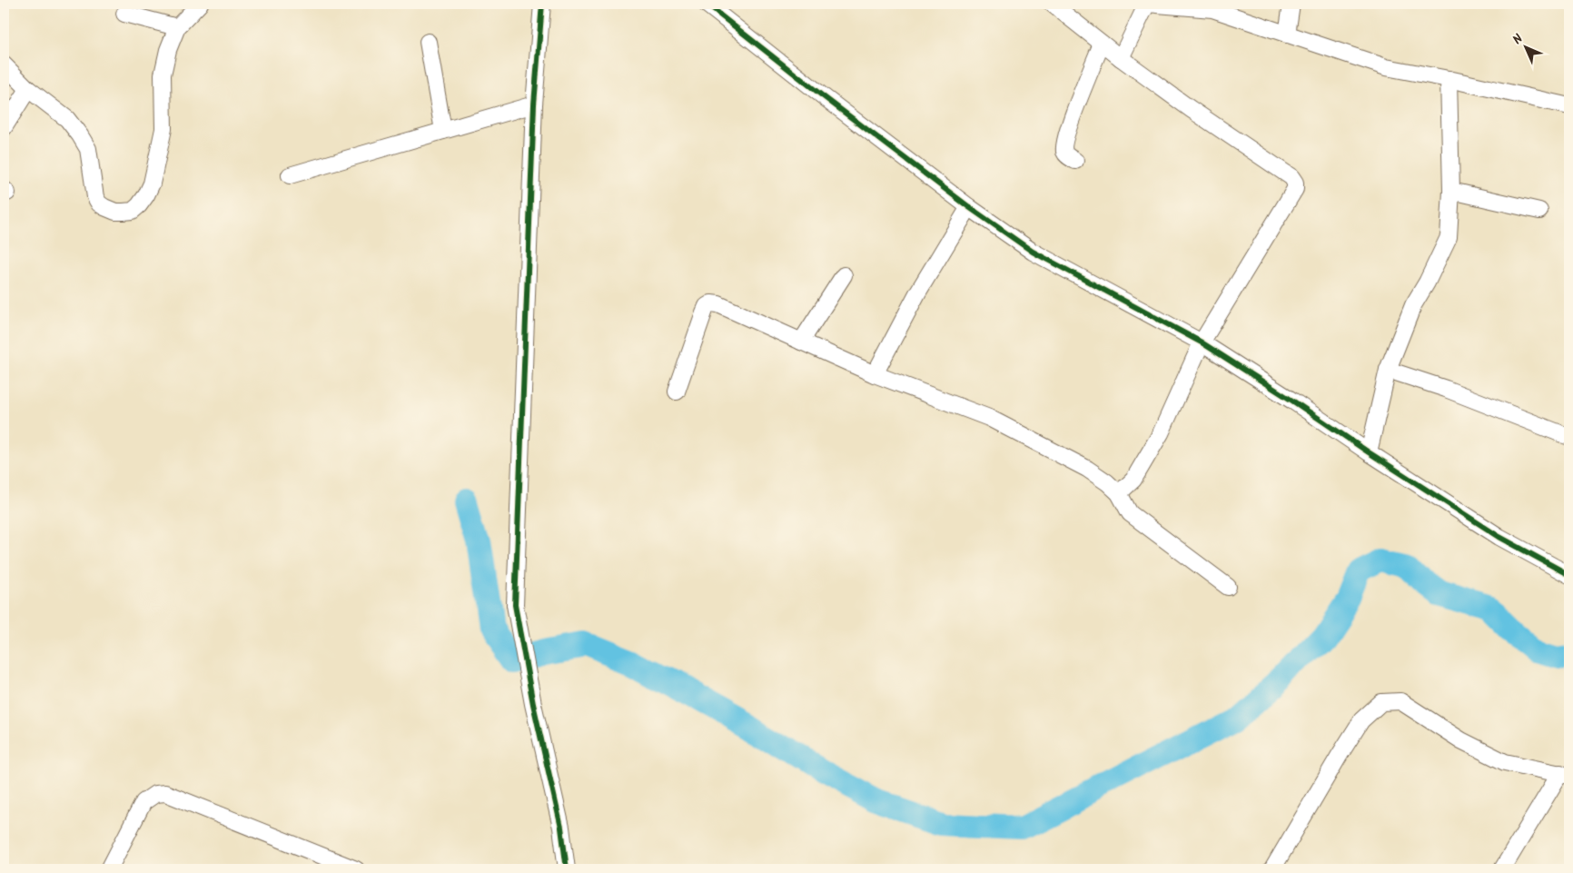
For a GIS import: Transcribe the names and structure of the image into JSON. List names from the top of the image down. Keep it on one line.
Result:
{"north":"top left"}
